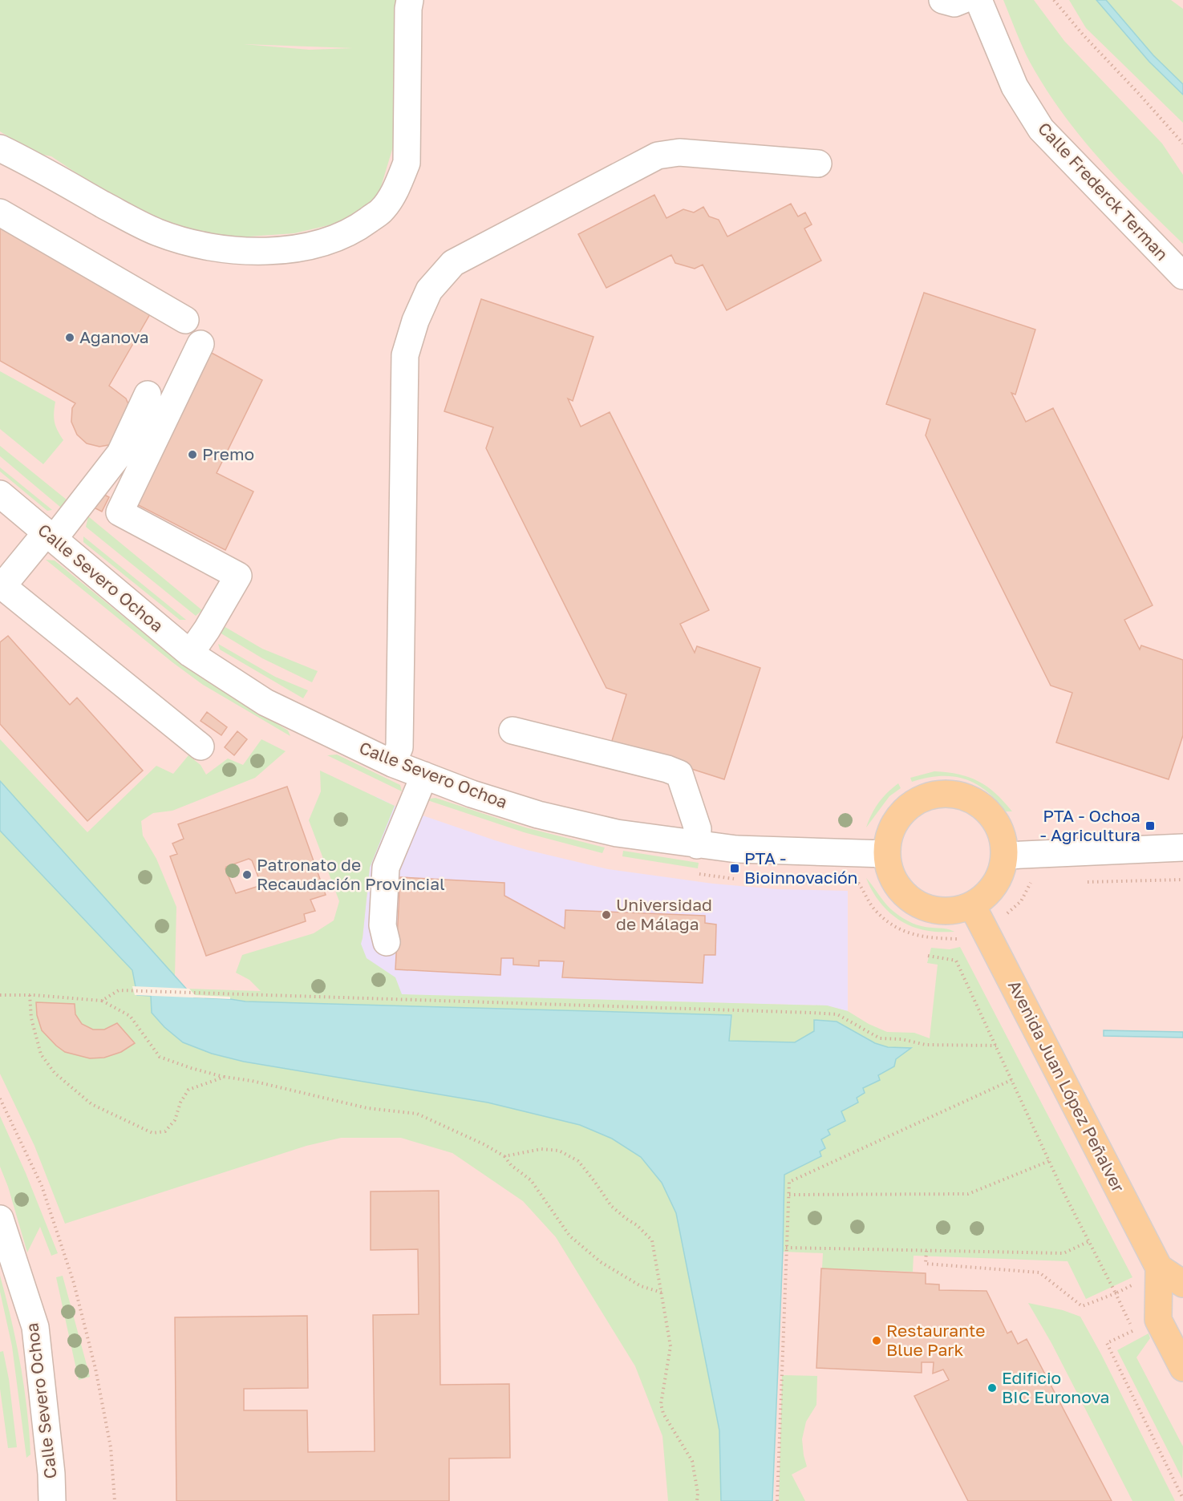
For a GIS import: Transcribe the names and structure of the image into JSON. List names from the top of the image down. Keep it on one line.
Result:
{"streets":{"main road":["Avenida Juan López Peñalver"],"street":["Calle Frederck Terman","Calle Severo Ochoa"]},"crossings":[["Calle Severo Ochoa","Avenida Juan López Peñalver"]],"places":{"other":["Aganova","Premo","Patronato de Recaudación Provincial","Universidad de Málaga","Restaurante Blue Park","Edificio BIC Euronova"],"transit":["PTA - Ochoa - Agricultura","PTA - Bioinnovación"]}}
